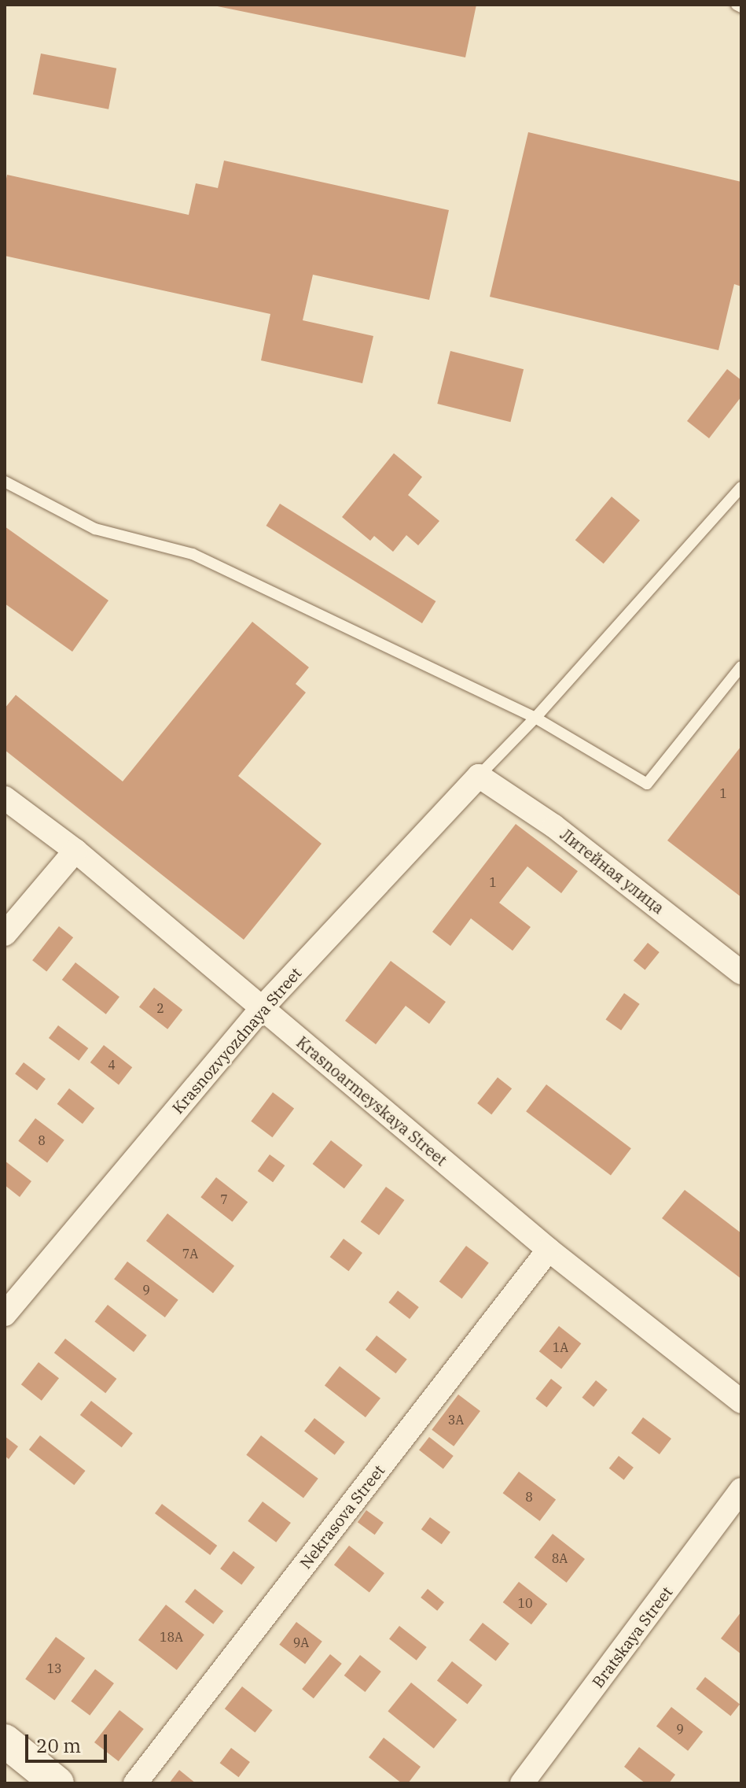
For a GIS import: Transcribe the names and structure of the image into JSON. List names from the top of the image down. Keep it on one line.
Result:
{"streets":{"street":["Литейная улица","Krasnozvyozdnaya Street","Krasnoarmeyskaya Street","Nekrasova Street","Bratskaya Street"]},"crossings":[["Литейная улица","Krasnozvyozdnaya Street"],["Krasnozvyozdnaya Street","Krasnoarmeyskaya Street"],["Krasnoarmeyskaya Street","Nekrasova Street"]],"house_numbers":["1","1","2","4","8","7","7А","9","1А","3А","8","8А","10","18А","9А","13","9"],"scale_bar":"20 m"}
